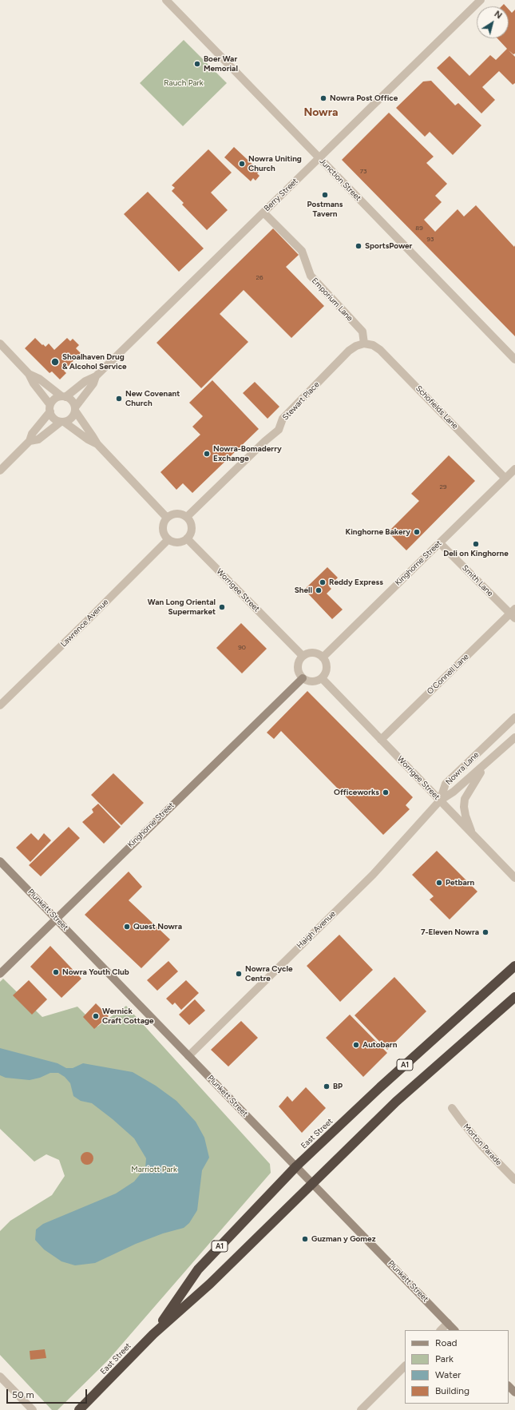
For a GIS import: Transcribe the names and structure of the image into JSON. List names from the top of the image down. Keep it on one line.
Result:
{"streets":{"highway":["A1","East Street"],"street":["Junction Street","Berry Street","Emporium Lane","Stewart Place","Schofields Lane","Kinghorne Street","Smith Lane","Worrigee Street","Lawrence Avenue","O'Connell Lane","Nowra Lane","Plunkett Street","Haigh Avenue","Morton Parade"]},"crossings":[["Junction Street","Berry Street"],["Berry Street","Emporium Lane"],["Emporium Lane","Stewart Place"],["Emporium Lane","Schofields Lane"],["Stewart Place","Schofields Lane"],["Stewart Place","Worrigee Street"],["Stewart Place","Lawrence Avenue"],["Schofields Lane","Kinghorne Street"],["Kinghorne Street","Smith Lane"],["Kinghorne Street","Worrigee Street"],["Kinghorne Street","Plunkett Street"],["Smith Lane","O'Connell Lane"],["Worrigee Street","Lawrence Avenue"],["Worrigee Street","O'Connell Lane"],["Worrigee Street","Nowra Lane"],["Worrigee Street","Haigh Avenue"],["Nowra Lane","Haigh Avenue"],["Plunkett Street","Haigh Avenue"],["Plunkett Street","East Street"]],"districts":["Nowra"],"parks":["Rauch Park","Marriott Park"],"places":["Boer War Memorial","Nowra Post Office","Nowra Uniting Church","Postmans Tavern","SportsPower","Shoalhaven Drug & Alcohol Service","New Covenant Church","Nowra-Bomaderry Exchange","Kinghorne Bakery","Deli on Kinghorne","Reddy Express","Shell","Wan Long Oriental Supermarket","Officeworks","Petbarn","Quest Nowra","7-Eleven Nowra","Nowra Youth Club","Nowra Cycle Centre","Wernick Craft Cottage","Autobarn","BP","Guzman y Gomez"],"house_numbers":["73","89","93","26","29","90"],"legend":["Road","Park","Water","Building"],"scale_bar":"50 m","north":"top right"}
